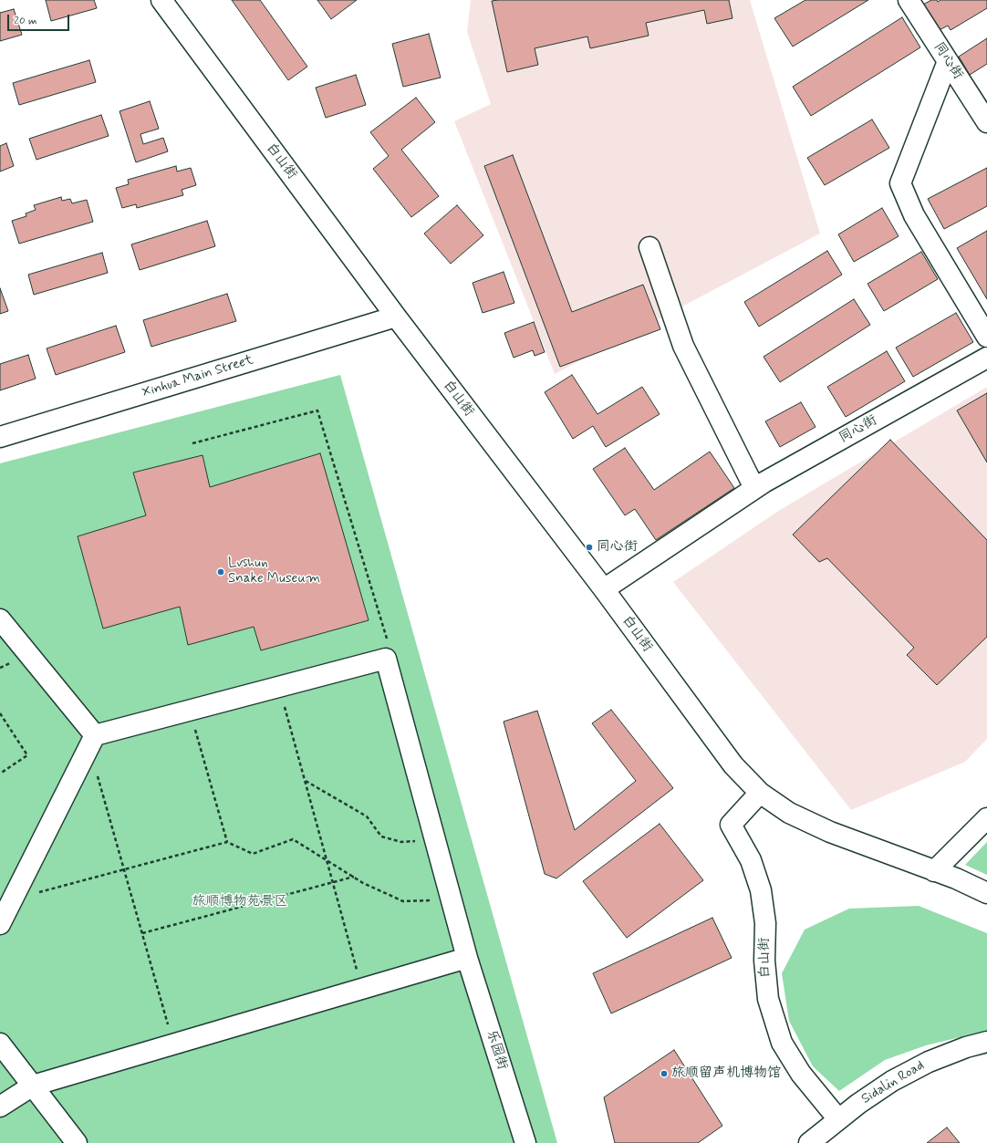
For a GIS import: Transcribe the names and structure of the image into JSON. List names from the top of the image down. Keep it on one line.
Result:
{"streets":{"street":["同心街","白山街","Xinhua Main Street","乐园街","Sidalin Road"]},"crossings":[["同心街","白山街"],["白山街","Xinhua Main Street"],["白山街","Sidalin Road"]],"parks":["旅顺博物苑景区"],"places":["同心街","Lvshun Snake Museum","旅顺留声机博物馆"],"scale_bar":"20 m"}
